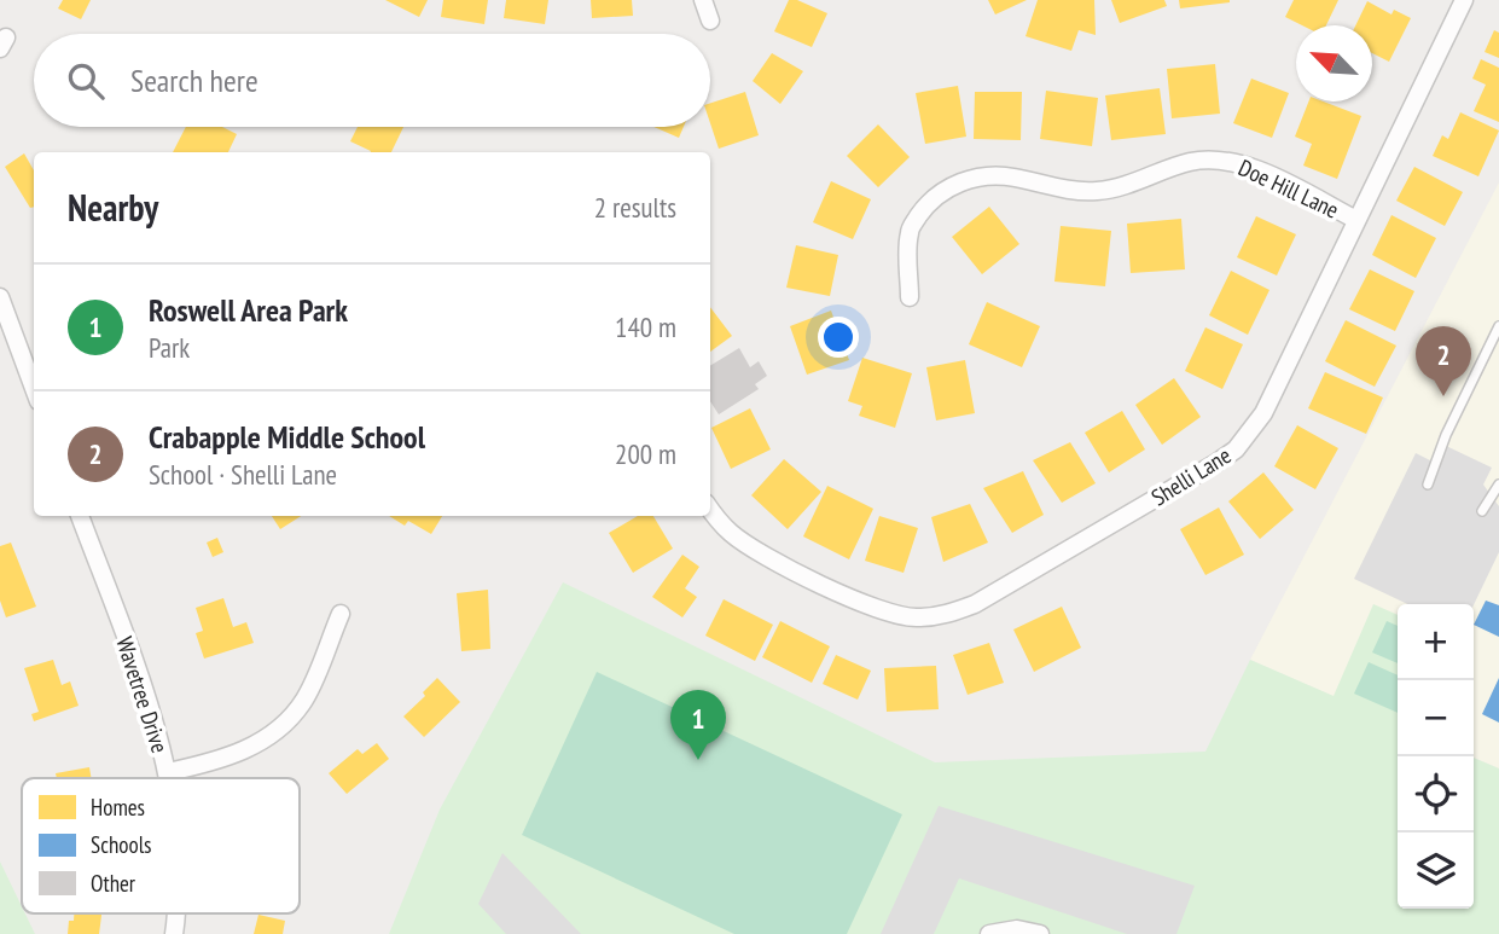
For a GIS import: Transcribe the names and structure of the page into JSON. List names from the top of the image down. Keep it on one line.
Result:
{"streets":{"street":["Doe Hill Lane","Shelli Lane","Wavetree Drive"]},"crossings":[["Doe Hill Lane","Shelli Lane"]],"legend":["Homes","Schools","Other"],"north":"top left","page":{"search":"Search here","heading":["Nearby","2 results"],"list":[{"mark":"1","name":"Roswell Area Park","note":"Park","value":"140 m"},{"mark":"2","name":"Crabapple Middle School","note":"School · Shelli Lane","value":"200 m"}],"pins":["2","1"],"map_buttons":["+","−"]}}
